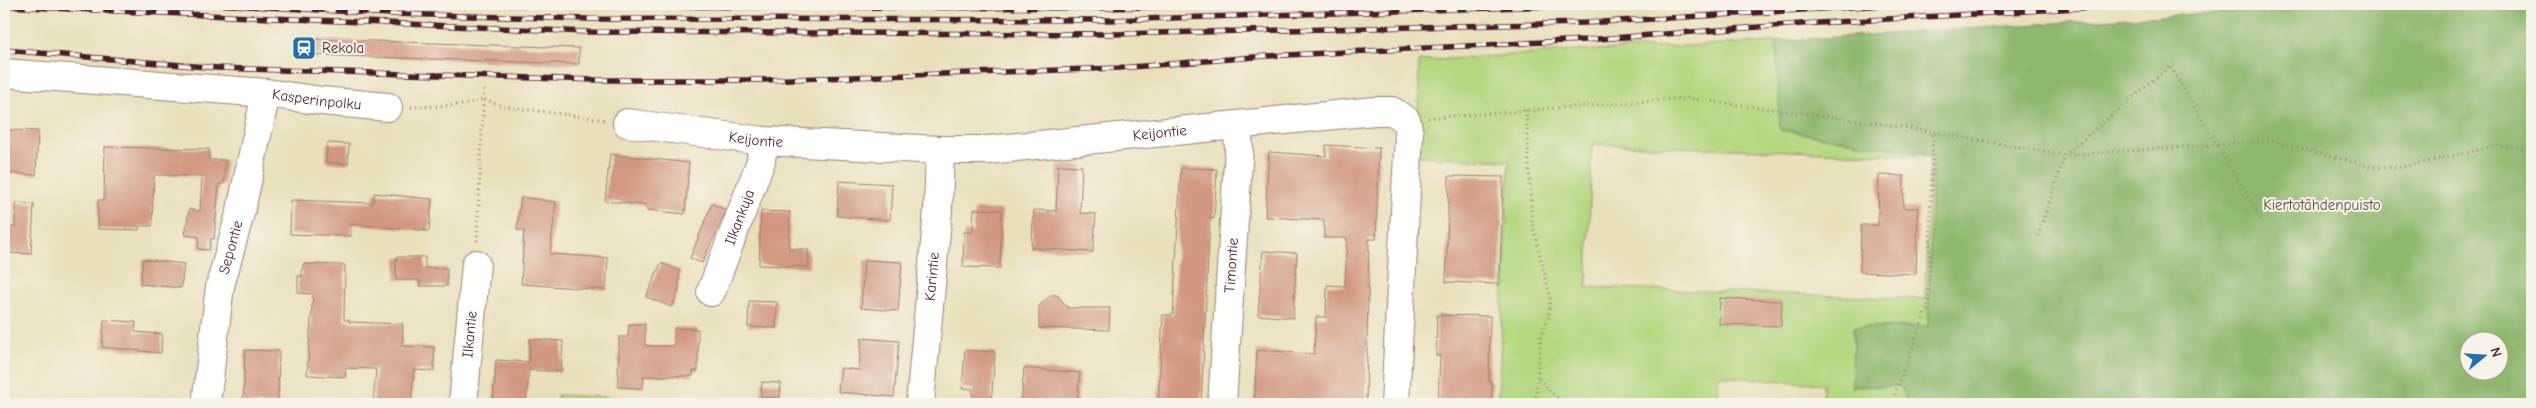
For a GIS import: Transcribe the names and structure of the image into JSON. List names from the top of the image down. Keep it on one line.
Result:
{"streets":{"street":["Kasperinpolku","Keijontie","Ilkankuja","Sepontie","Timontie","Karintie","Ilkantie"]},"crossings":[["Kasperinpolku","Sepontie"],["Keijontie","Ilkankuja"],["Keijontie","Timontie"],["Keijontie","Karintie"]],"parks":["Kiertotähdenpuisto"],"places":{"station":["Rekola"]},"north":"right"}
